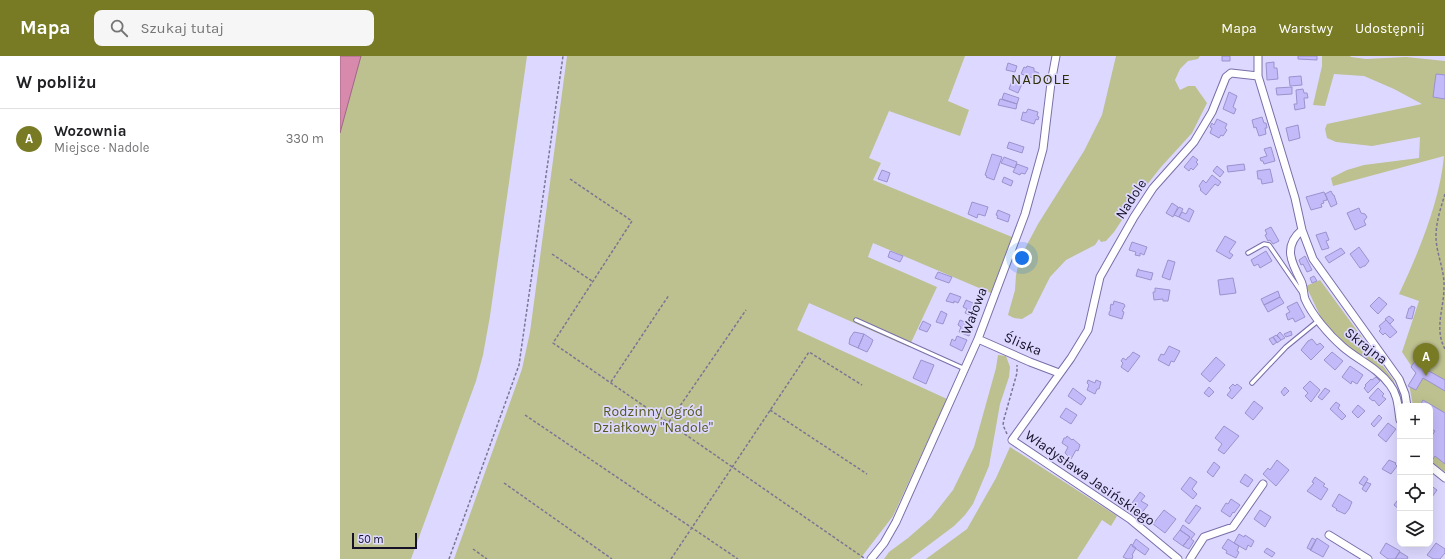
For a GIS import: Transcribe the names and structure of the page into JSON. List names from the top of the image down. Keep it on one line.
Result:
{"streets":{"street":["Nadole","Wałowa","Śliska","Skrajna","Władysława Jasińskiego"]},"crossings":[["Nadole","Śliska"],["Nadole","Władysława Jasińskiego"],["Wałowa","Śliska"],["Śliska","Władysława Jasińskiego"]],"districts":["NADOLE"],"parks":["Rodzinny Ogród Działkowy \"Nadole\""],"scale_bar":"50 m","page":{"header":"Mapa","search":"Szukaj tutaj","nav":["Mapa","Warstwy","Udostępnij"],"heading":"W pobliżu","list":[{"mark":"A","name":"Wozownia","note":"Miejsce · Nadole","value":"330 m"}],"pins":"A","map_buttons":["+","−"],"scale":"50 m"}}
